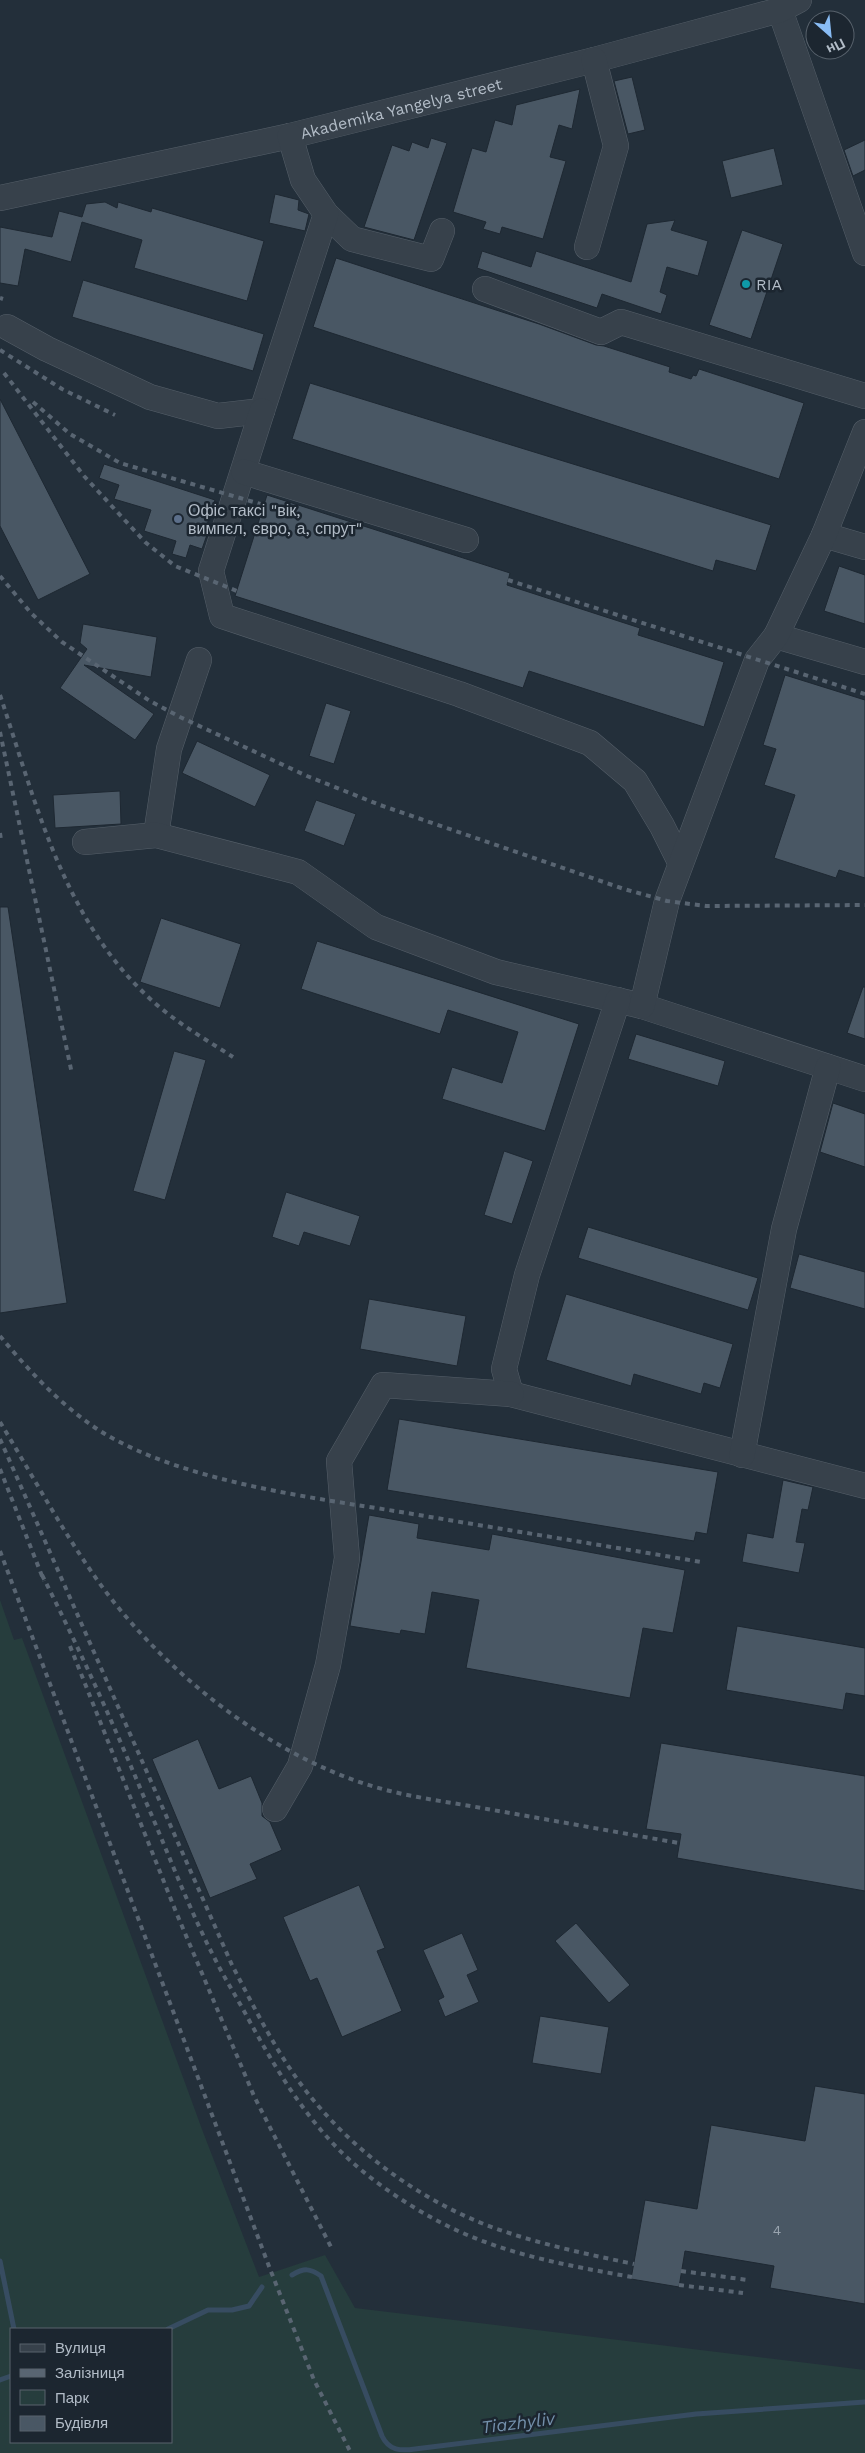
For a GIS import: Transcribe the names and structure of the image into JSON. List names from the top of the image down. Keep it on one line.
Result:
{"streets":{"street":["Akademika Yangelya street"]},"water":["Tiazhyliv"],"places":["RIA","Офіс таксі \"вік, вимпєл, євро, а, спрут\""],"house_numbers":["4"],"legend":["Вулиця","Залізниця","Парк","Будівля"],"north":"bottom right"}
